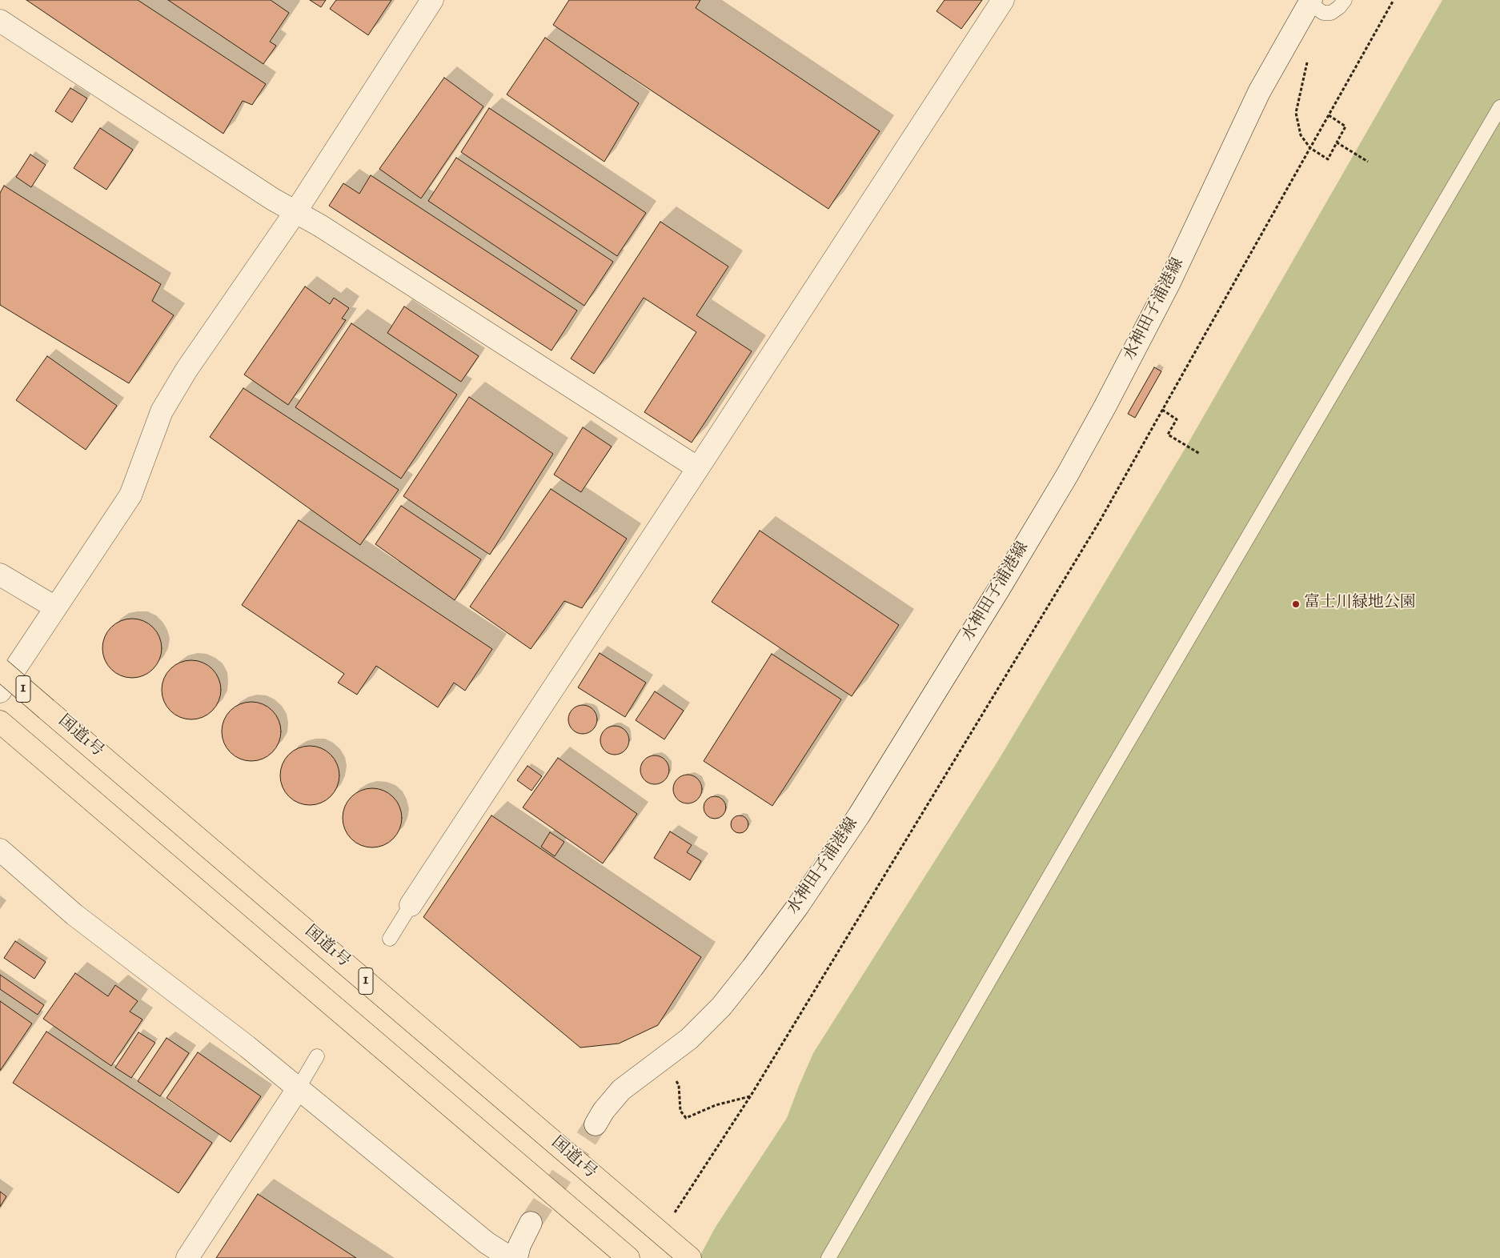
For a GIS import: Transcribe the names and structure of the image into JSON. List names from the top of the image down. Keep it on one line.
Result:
{"streets":{"highway":["1","国道1号"],"street":["水神田子浦港線"]},"places":["富士川緑地公園"]}
